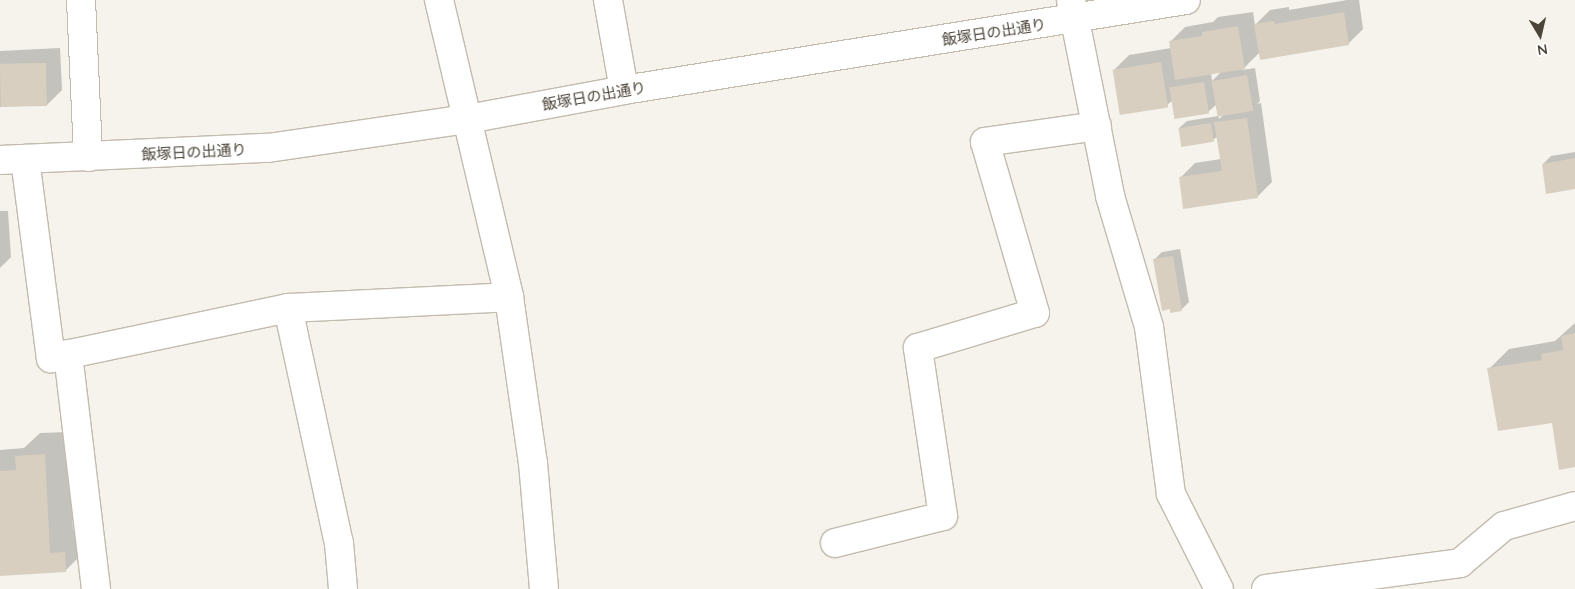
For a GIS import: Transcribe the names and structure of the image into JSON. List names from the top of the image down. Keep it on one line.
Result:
{"streets":{"street":["飯塚日の出通り"]},"north":"bottom"}
